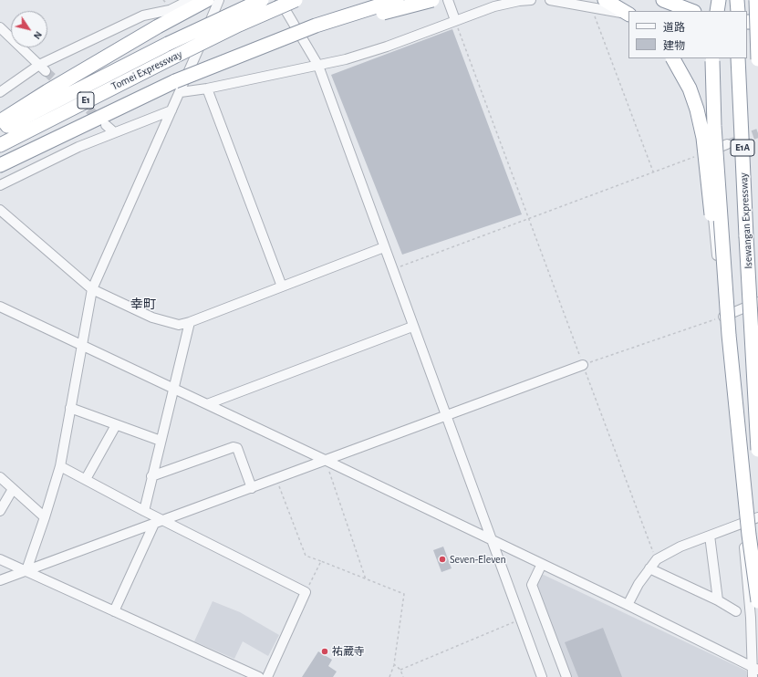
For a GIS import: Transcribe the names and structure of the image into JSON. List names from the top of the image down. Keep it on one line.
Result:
{"streets":{"highway":["Tomei Expressway","E1","E1A","Isewangan Expressway"]},"districts":["幸町"],"places":["Seven-Eleven","祐蔵寺"],"legend":["道路","建物"],"north":"bottom right"}
